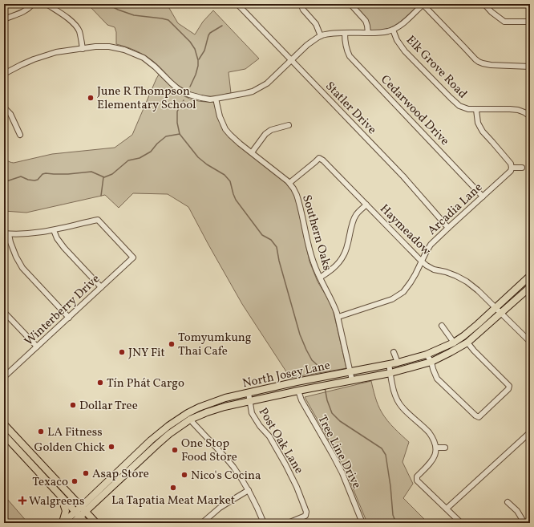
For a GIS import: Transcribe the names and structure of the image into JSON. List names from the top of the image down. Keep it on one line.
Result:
{"streets":{"main road":["North Josey Lane"],"street":["Elk Grove Road","Statler Drive","Cedarwood Drive","Arcadia Lane","Haymeadow","Southern Oaks","Winterberry Drive","Post Oak Lane","Tree Line Drive"]},"crossings":[["Statler Drive","Arcadia Lane"],["Cedarwood Drive","Arcadia Lane"],["Arcadia Lane","Haymeadow"],["Arcadia Lane","Southern Oaks"],["Haymeadow","Southern Oaks"],["Haymeadow","North Josey Lane"],["Southern Oaks","North Josey Lane"],["North Josey Lane","Post Oak Lane"],["North Josey Lane","Tree Line Drive"]],"places":{"other":["June R Thompson Elementary School","Tomyumkung Thai Cafe","JNY Fit","Tín Phát Cargo","Dollar Tree","LA Fitness","Golden Chick","One Stop Food Store","Asap Store","Nico's Cocina","Texaco","La Tapatia Meat Market"],"health":["Walgreens"]}}
